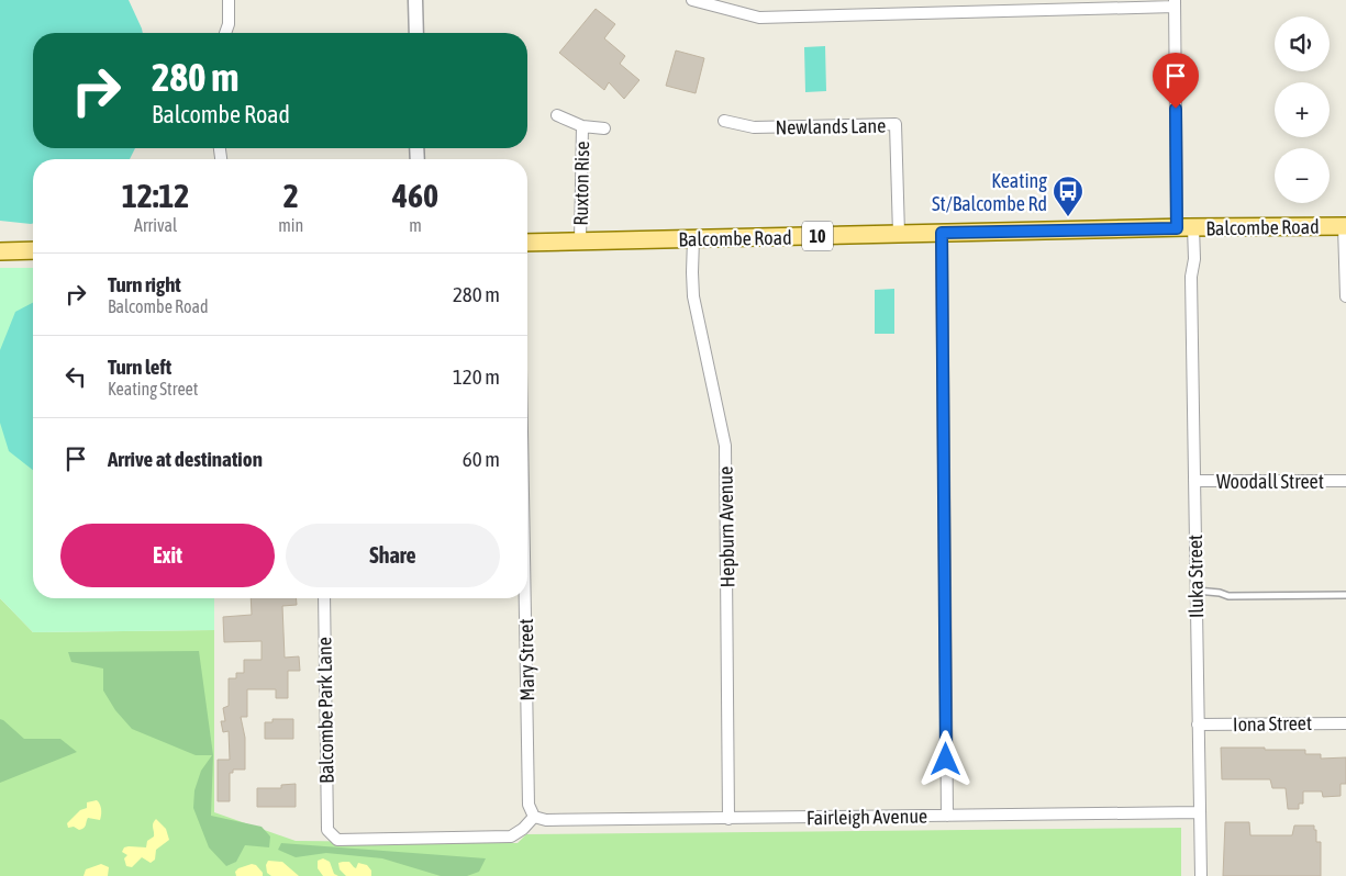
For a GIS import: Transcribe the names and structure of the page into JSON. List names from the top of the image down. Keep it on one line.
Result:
{"streets":{"main road":["Balcombe Road","10"],"street":["Newlands Lane","Ruxton Rise","Woodall Street","Hepburn Avenue","Iluka Street","Mary Street","Balcombe Park Lane","Iona Street","Fairleigh Avenue"]},"crossings":[["Newlands Lane","Balcombe Road"],["Ruxton Rise","Balcombe Road"],["Balcombe Road","Hepburn Avenue"],["Balcombe Road","Iluka Street"],["Woodall Street","Iluka Street"],["Hepburn Avenue","Fairleigh Avenue"],["Iluka Street","Iona Street"],["Iluka Street","Fairleigh Avenue"],["Mary Street","Balcombe Park Lane"],["Mary Street","Fairleigh Avenue"],["Balcombe Park Lane","Fairleigh Avenue"]],"places":{"bus stop":["Keating St/Balcombe Rd"]},"page":{"map_buttons":["+","−"],"turn":["280 m","Balcombe Road"],"eta":["12:12","Arrival","2","min","460","m"],"list":[{"name":"Turn right","note":"Balcombe Road","value":"280 m"},{"name":"Turn left","note":"Keating Street","value":"120 m"},{"name":"Arrive at destination","value":"60 m"}],"buttons":["Exit","Share"]}}
